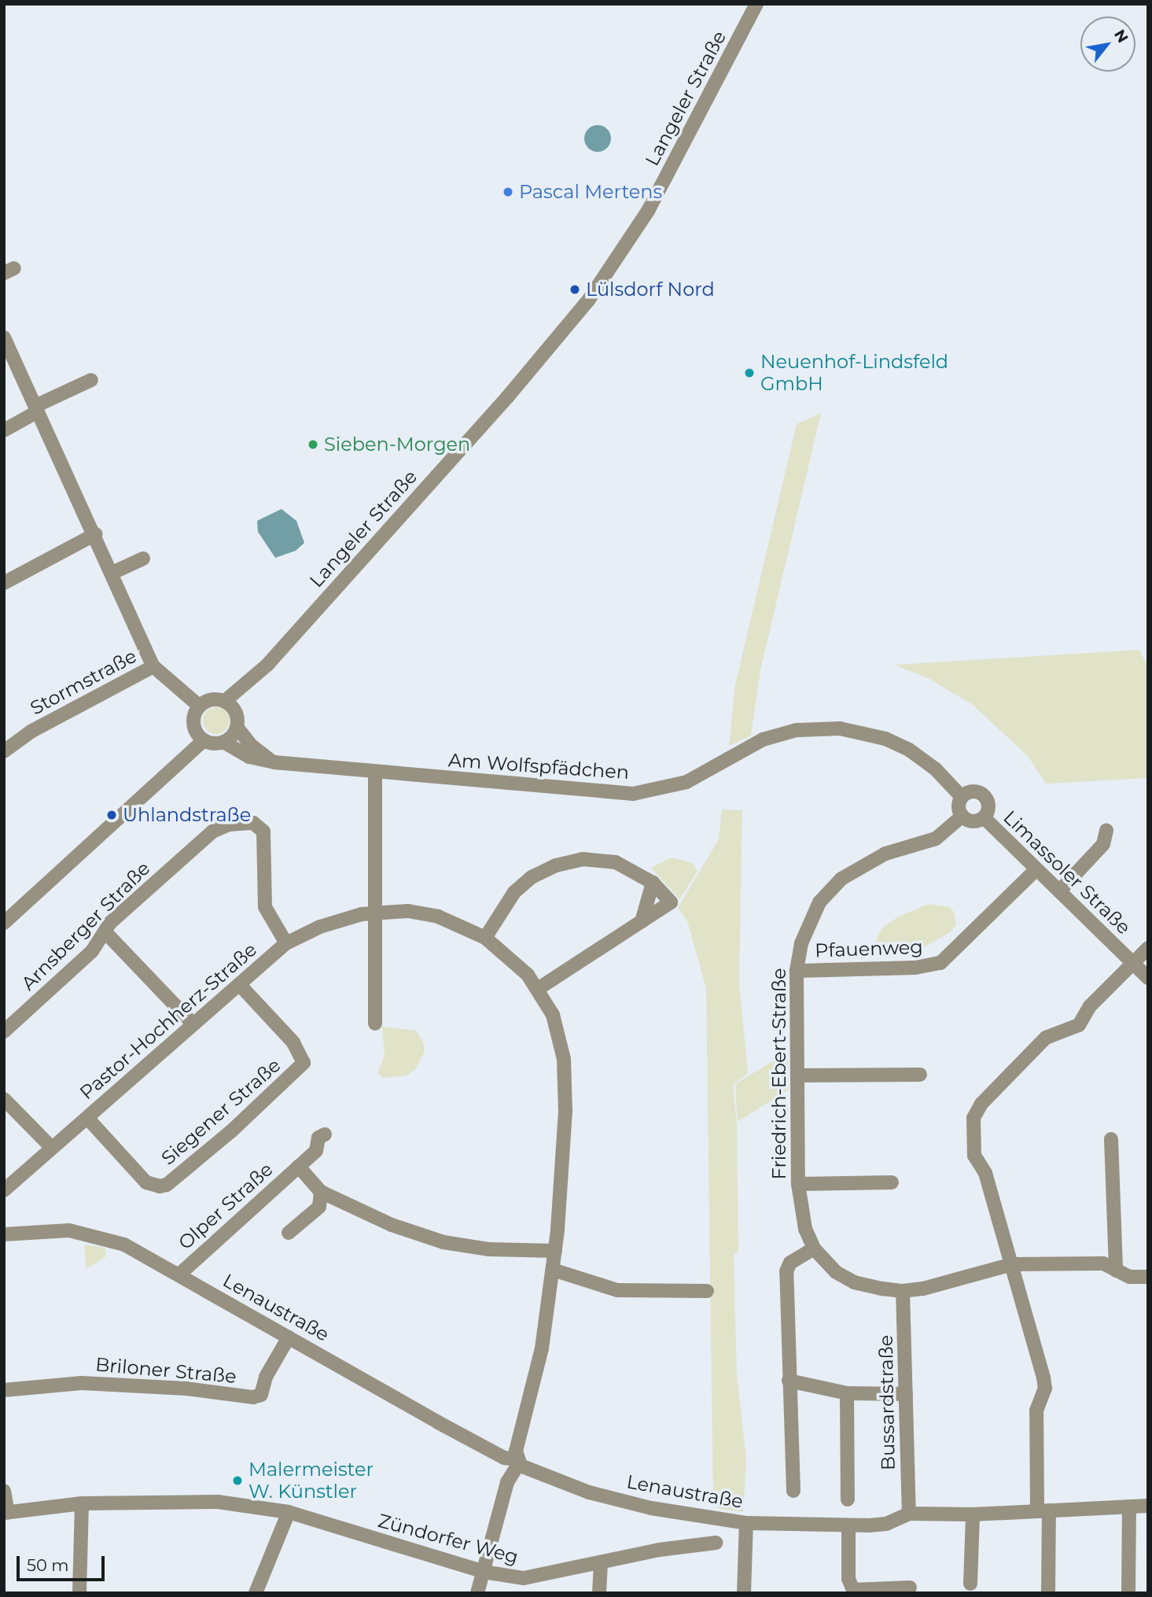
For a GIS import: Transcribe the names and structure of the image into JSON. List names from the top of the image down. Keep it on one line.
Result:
{"streets":{"street":["Langeler Straße","Stormstraße","Am Wolfspfädchen","Limassoler Straße","Arnsberger Straße","Pfauenweg","Pastor-Hochherz-Straße","Friedrich-Ebert-Straße","Siegener Straße","Olper Straße","Lenaustraße","Briloner Straße","Bussardstraße","Zündorfer Weg"]},"crossings":[["Langeler Straße","Am Wolfspfädchen"],["Am Wolfspfädchen","Limassoler Straße"],["Am Wolfspfädchen","Friedrich-Ebert-Straße"],["Limassoler Straße","Pfauenweg"],["Limassoler Straße","Friedrich-Ebert-Straße"],["Arnsberger Straße","Pastor-Hochherz-Straße"],["Pfauenweg","Friedrich-Ebert-Straße"],["Pastor-Hochherz-Straße","Siegener Straße"],["Pastor-Hochherz-Straße","Lenaustraße"],["Pastor-Hochherz-Straße","Zündorfer Weg"],["Friedrich-Ebert-Straße","Bussardstraße"],["Olper Straße","Lenaustraße"],["Lenaustraße","Briloner Straße"],["Lenaustraße","Bussardstraße"]],"places":["Pascal Mertens","Lülsdorf Nord","Neuenhof-Lindsfeld GmbH","Sieben-Morgen","Uhlandstraße","Malermeister W. Künstler"],"scale_bar":"50 m","north":"top right"}
